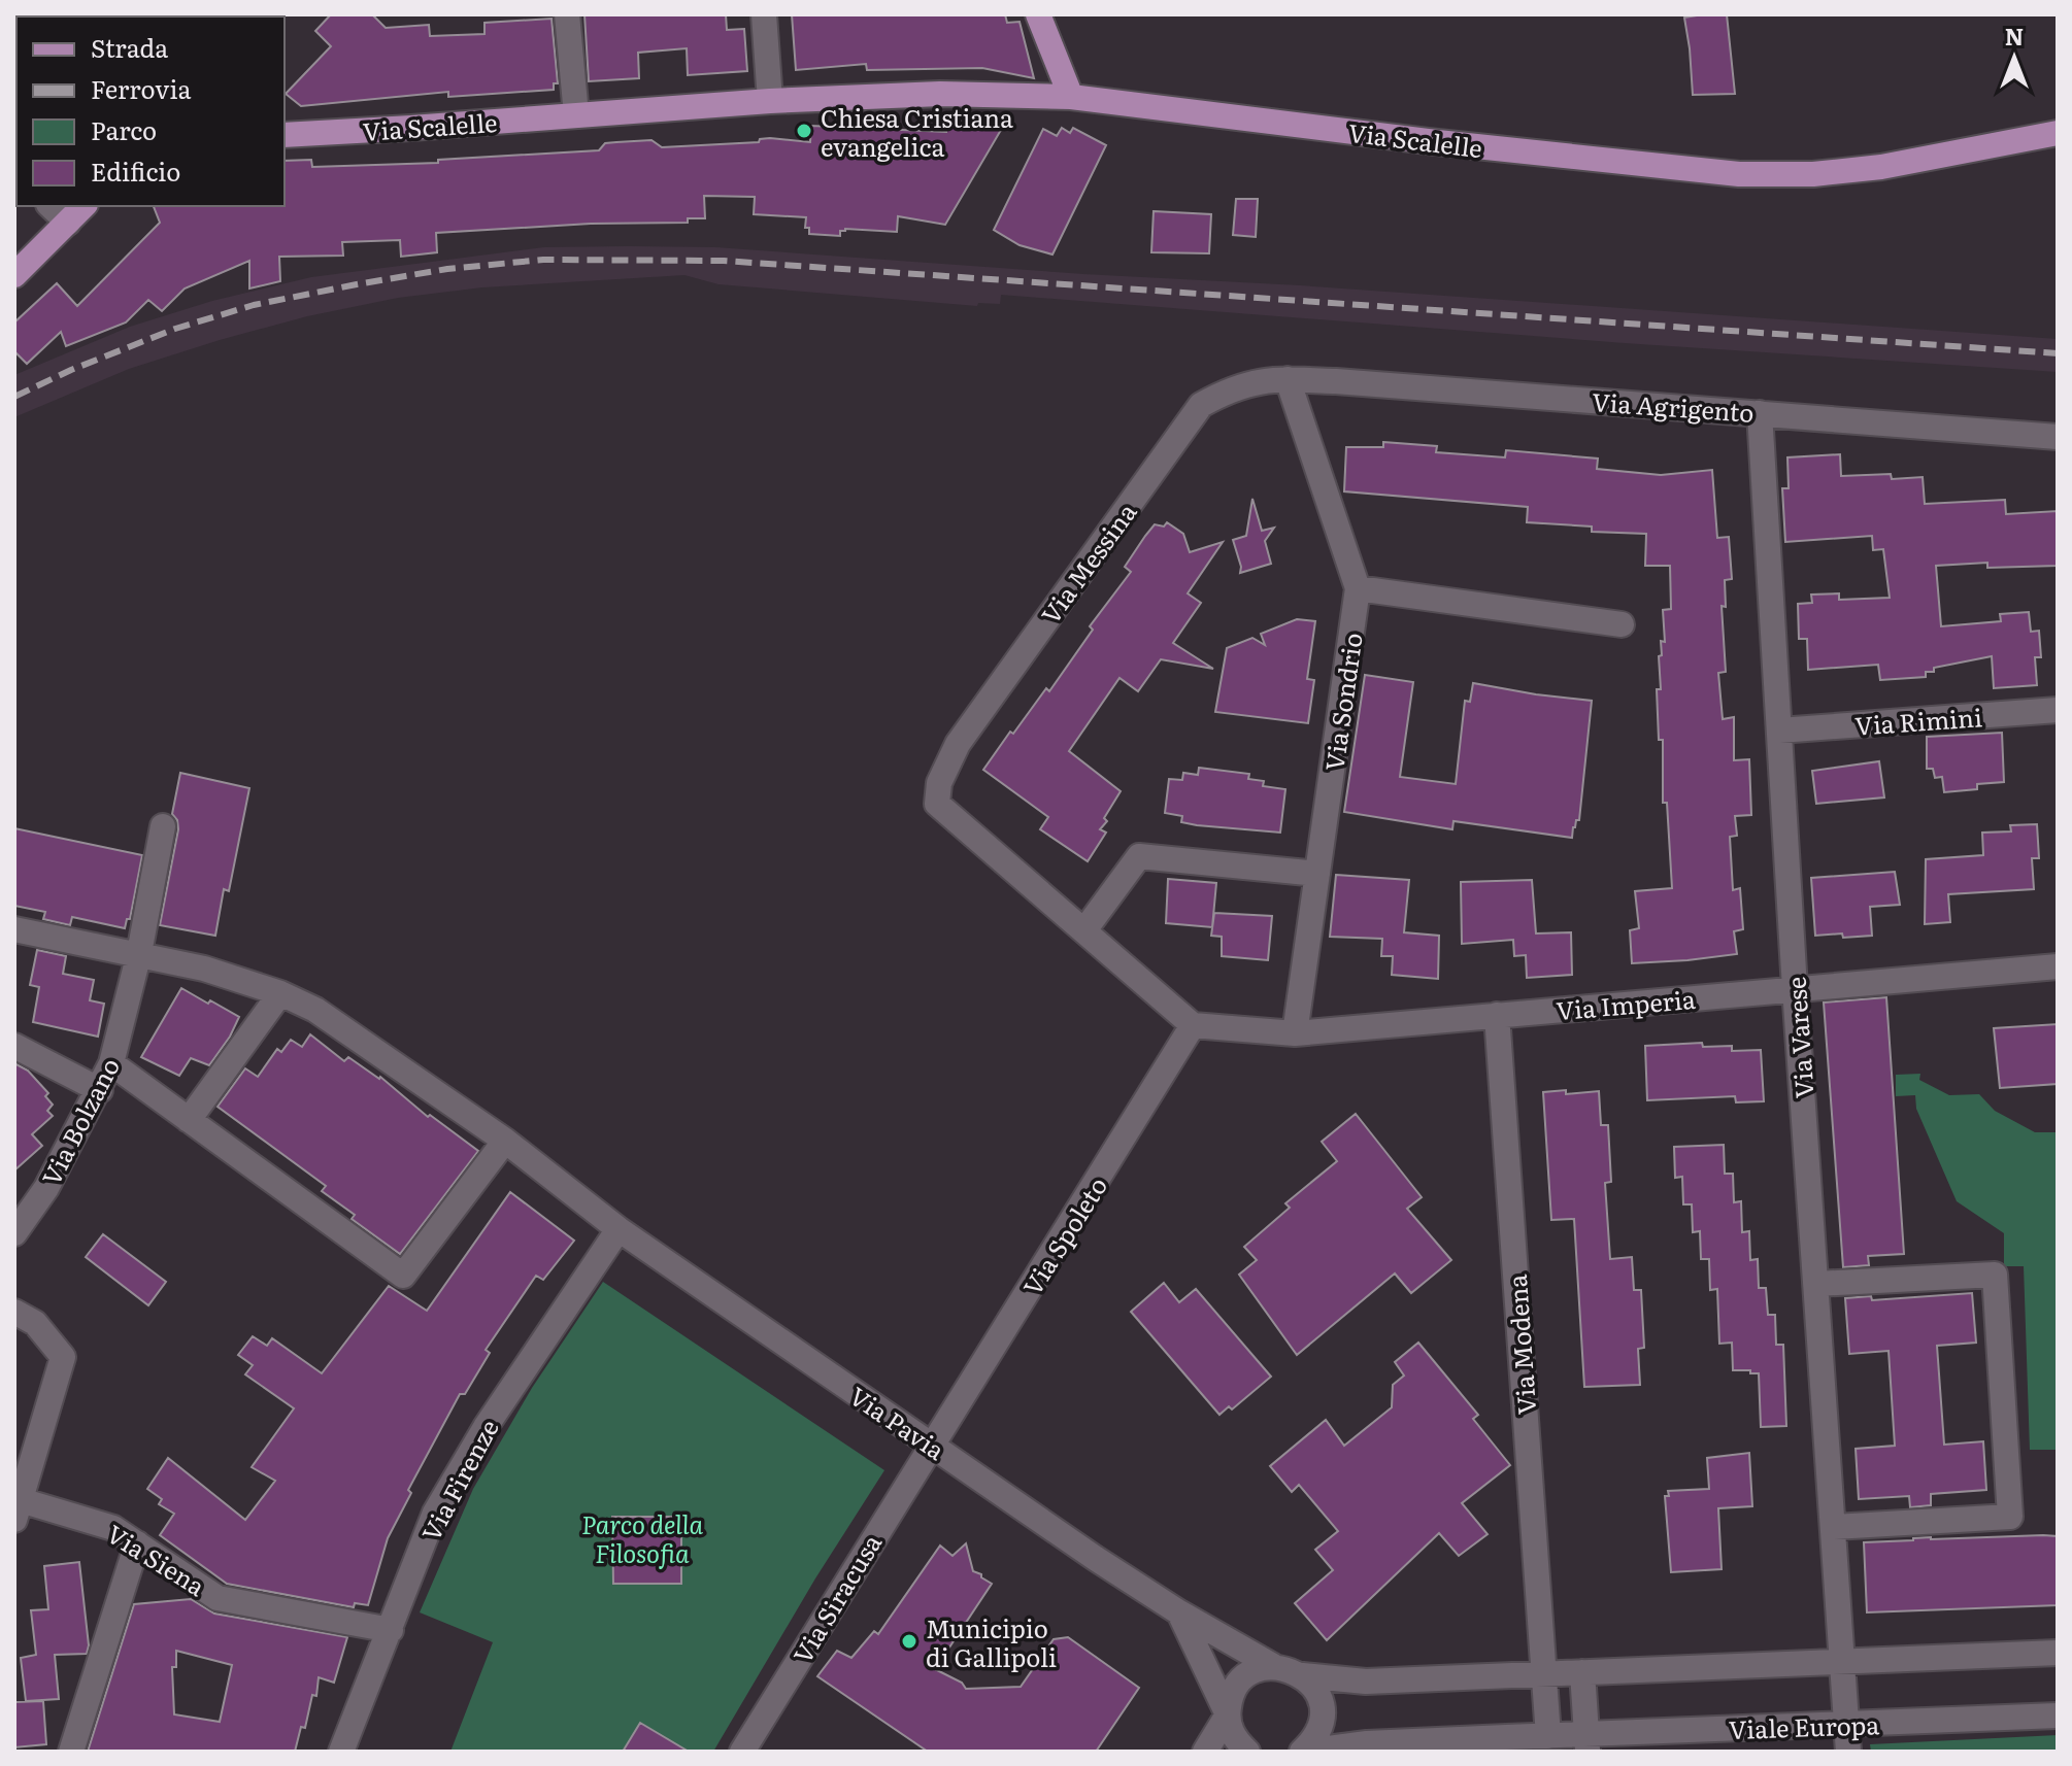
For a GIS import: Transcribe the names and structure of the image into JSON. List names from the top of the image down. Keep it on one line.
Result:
{"streets":{"main road":["Via Scalelle"],"street":["Via Agrigento","Via Messina","Via Sondrio","Via Rimini","Via Imperia","Via Varese","Via Bolzano","Via Spoleto","Via Modena","Via Pavia","Via Firenze","Via Siena","Via Siracusa","Viale Europa"]},"crossings":[["Via Agrigento","Via Messina"],["Via Agrigento","Via Sondrio"],["Via Agrigento","Via Varese"],["Via Messina","Via Sondrio"],["Via Sondrio","Via Imperia"],["Via Rimini","Via Varese"],["Via Imperia","Via Varese"],["Via Imperia","Via Spoleto"],["Via Imperia","Via Modena"],["Via Varese","Viale Europa"],["Via Bolzano","Via Pavia"],["Via Spoleto","Via Pavia"],["Via Spoleto","Via Siracusa"],["Via Modena","Viale Europa"],["Via Pavia","Via Firenze"],["Via Pavia","Via Siracusa"],["Via Firenze","Via Siena"]],"parks":["Parco della Filosofia"],"places":["Chiesa Cristiana evangelica","Municipio di Gallipoli"],"legend":["Strada","Ferrovia","Parco","Edificio"],"north":"top"}
